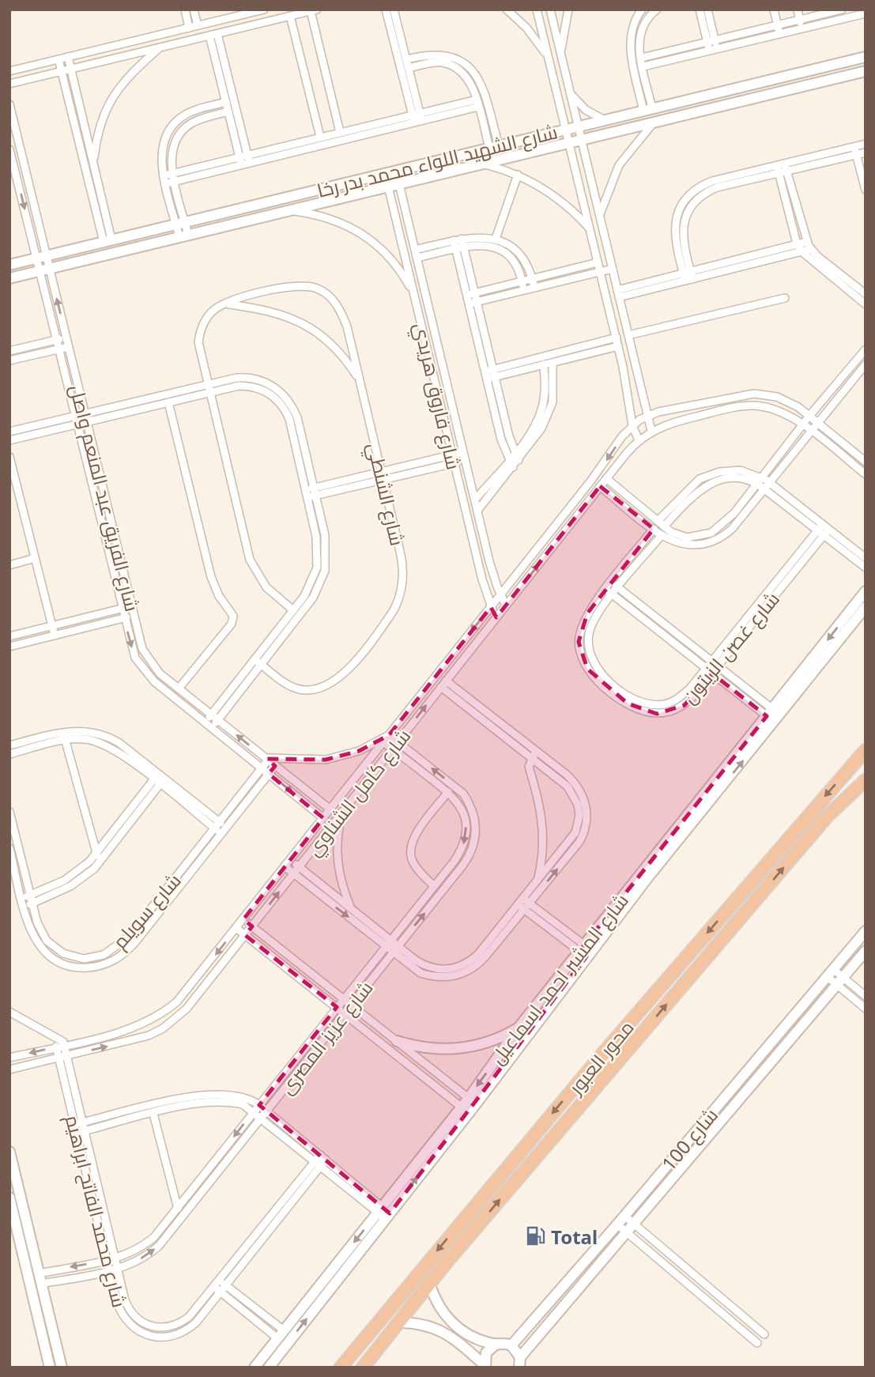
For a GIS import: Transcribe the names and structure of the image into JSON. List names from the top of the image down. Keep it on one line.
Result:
{"streets":{"highway":["محور العبور"],"street":["شارع الشهيد اللواء محمد بدر رخا","شارع فاروق هريدي","شارع الشنطي","شارع الفريق عبد المنعم واصل","شارع غصن الزيتون","شارع كامل الشناوي","شارع سويلم","شارع المشير احمد اسماعيل","شارع عزيز المصرى","شارع 100","شارع محمد الفاتح ابراهيم"]},"crossings":[["شارع الشهيد اللواء محمد بدر رخا","شارع فاروق هريدي"],["شارع الشهيد اللواء محمد بدر رخا","شارع الفريق عبد المنعم واصل"],["شارع فاروق هريدي","شارع كامل الشناوي"],["شارع الفريق عبد المنعم واصل","شارع كامل الشناوي"],["شارع الفريق عبد المنعم واصل","شارع سويلم"],["شارع كامل الشناوي","شارع عزيز المصرى"],["شارع كامل الشناوي","شارع محمد الفاتح ابراهيم"],["شارع عزيز المصرى","شارع محمد الفاتح ابراهيم"]],"places":{"fuel station":["Total"]}}
